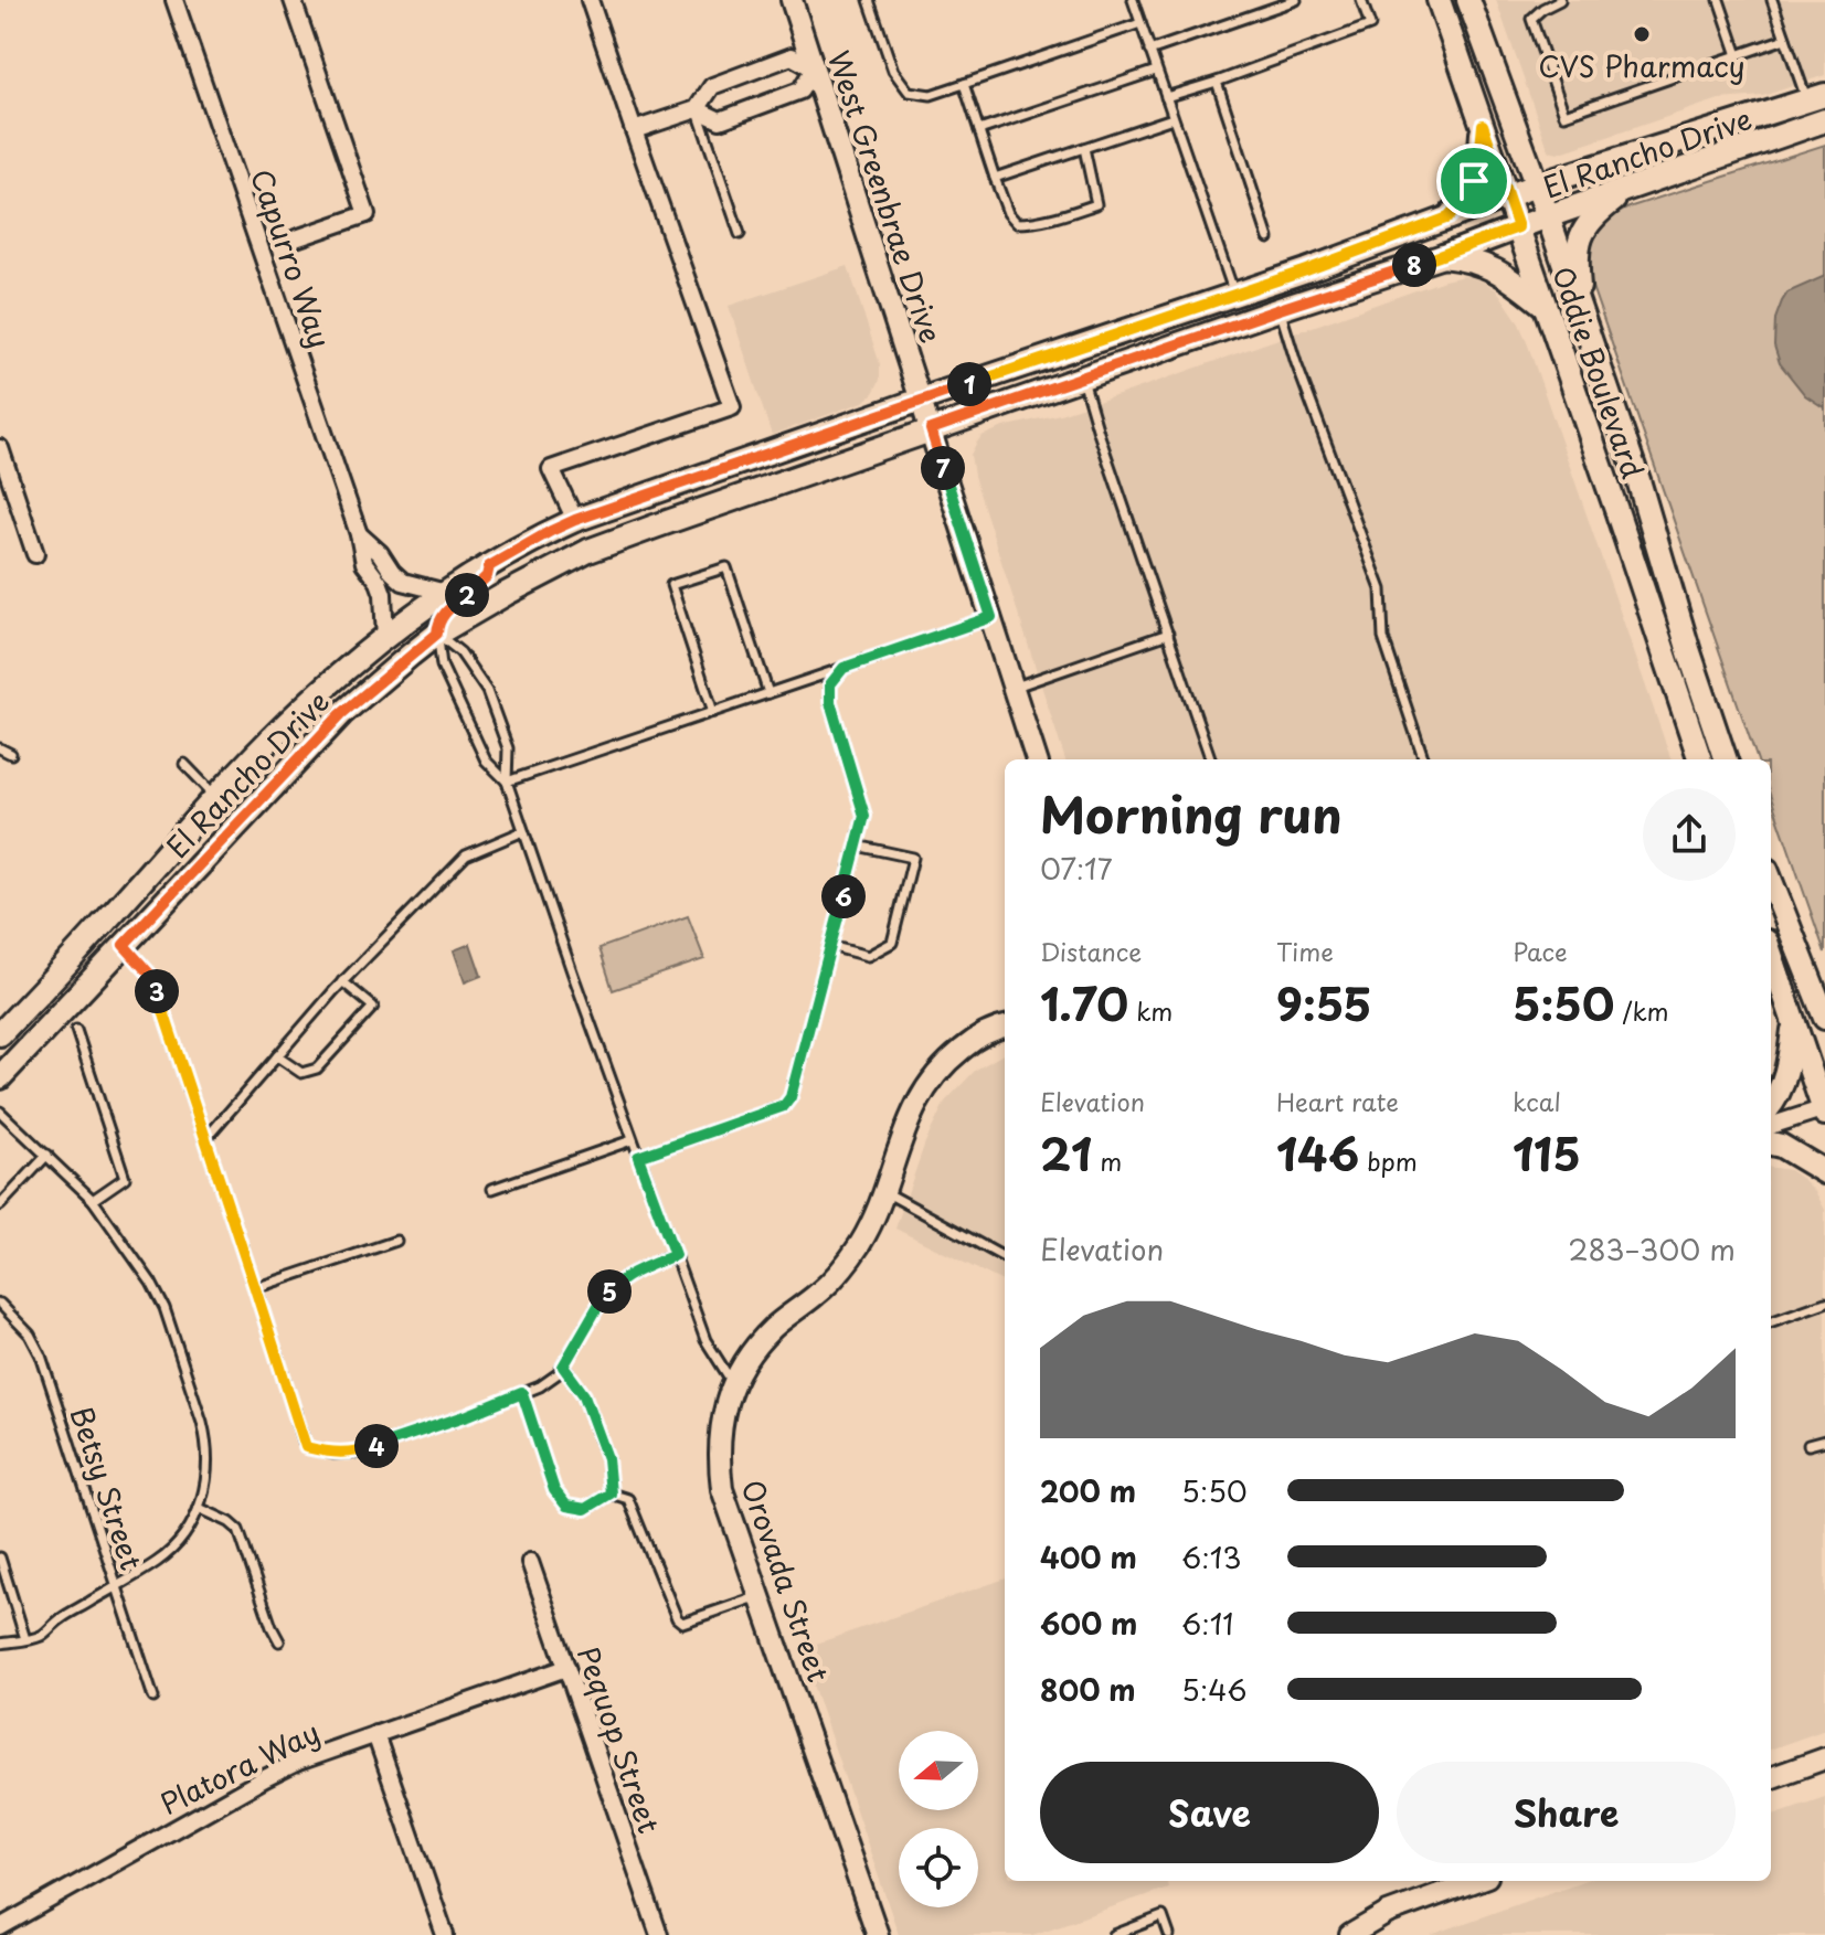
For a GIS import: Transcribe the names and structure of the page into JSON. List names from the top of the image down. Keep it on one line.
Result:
{"streets":{"main road":["El Rancho Drive","Oddie Boulevard"],"street":["West Greenbrae Drive","Capurro Way","Orovada Street","Pequop Street","Platora Way"],"lane":["Betsy Street"]},"crossings":[["El Rancho Drive","West Greenbrae Drive"],["El Rancho Drive","Capurro Way"],["El Rancho Drive","Oddie Boulevard"],["Pequop Street","Platora Way"]],"places":["CVS Pharmacy"],"north":"left","page":{"pins":["8","1","7","2","6","3","5","4"],"heading":["Morning run","07:17"],"stats":[["Distance","1.70 km"],["Time","9:55"],["Pace","5:50 /km"],["Elevation","21 m"],["Heart rate","146 bpm"],["kcal","115"]],"chart":["Elevation","283–300 m"],"list":[{"name":"200 m","note":"5:50"},{"name":"400 m","note":"6:13"},{"name":"600 m","note":"6:11"},{"name":"800 m","note":"5:46"}],"buttons":["Save","Share"]}}
